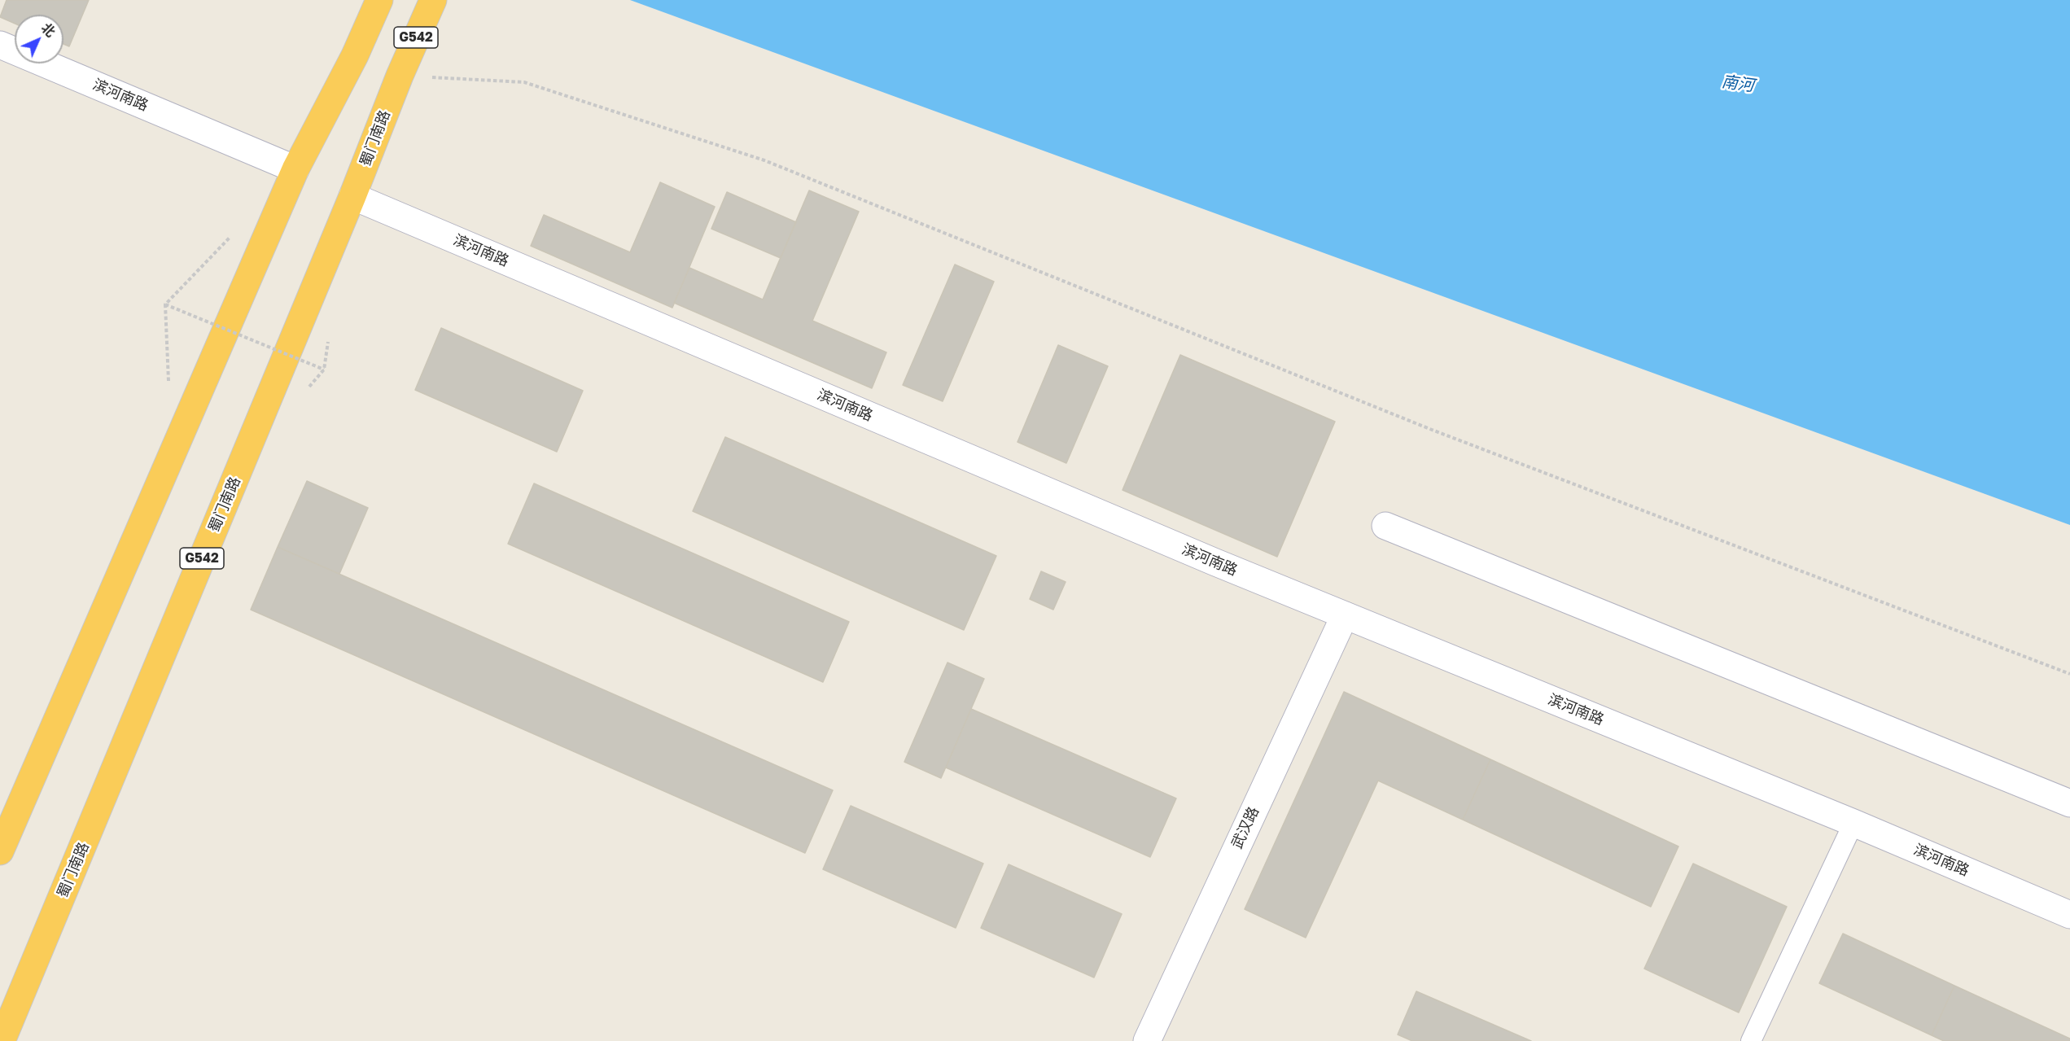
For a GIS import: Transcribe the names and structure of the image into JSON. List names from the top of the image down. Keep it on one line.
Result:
{"streets":{"highway":["G542","蜀门南路"],"main road":["滨河南路","武汉路"]},"crossings":[["G542","蜀门南路"],["滨河南路","蜀门南路"],["滨河南路","武汉路"]],"water":["南河"],"north":"top right"}
